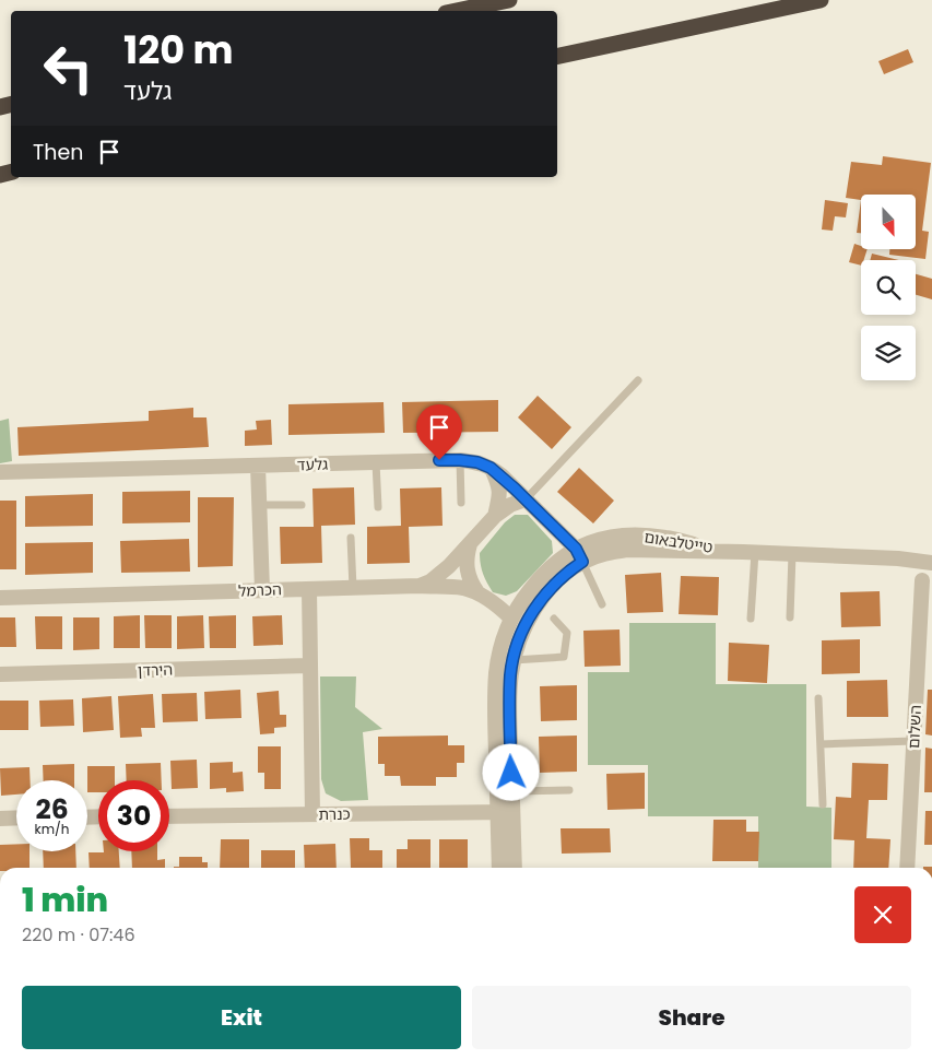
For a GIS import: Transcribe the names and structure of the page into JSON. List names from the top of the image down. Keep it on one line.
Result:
{"streets":{"street":["גלעד","טייטלבאום","הכרמל","הירדן","השלום","כנרת"]},"crossings":[["גלעד","טייטלבאום"],["טייטלבאום","הכרמל"],["טייטלבאום","כנרת"]],"north":"bottom","page":{"turn":["120 m","גלעד"],"then":"Then","speed":"26 km/h","limit":"30","heading":["1 min","220 m · 07:46"],"buttons":["Exit","Share"]}}
